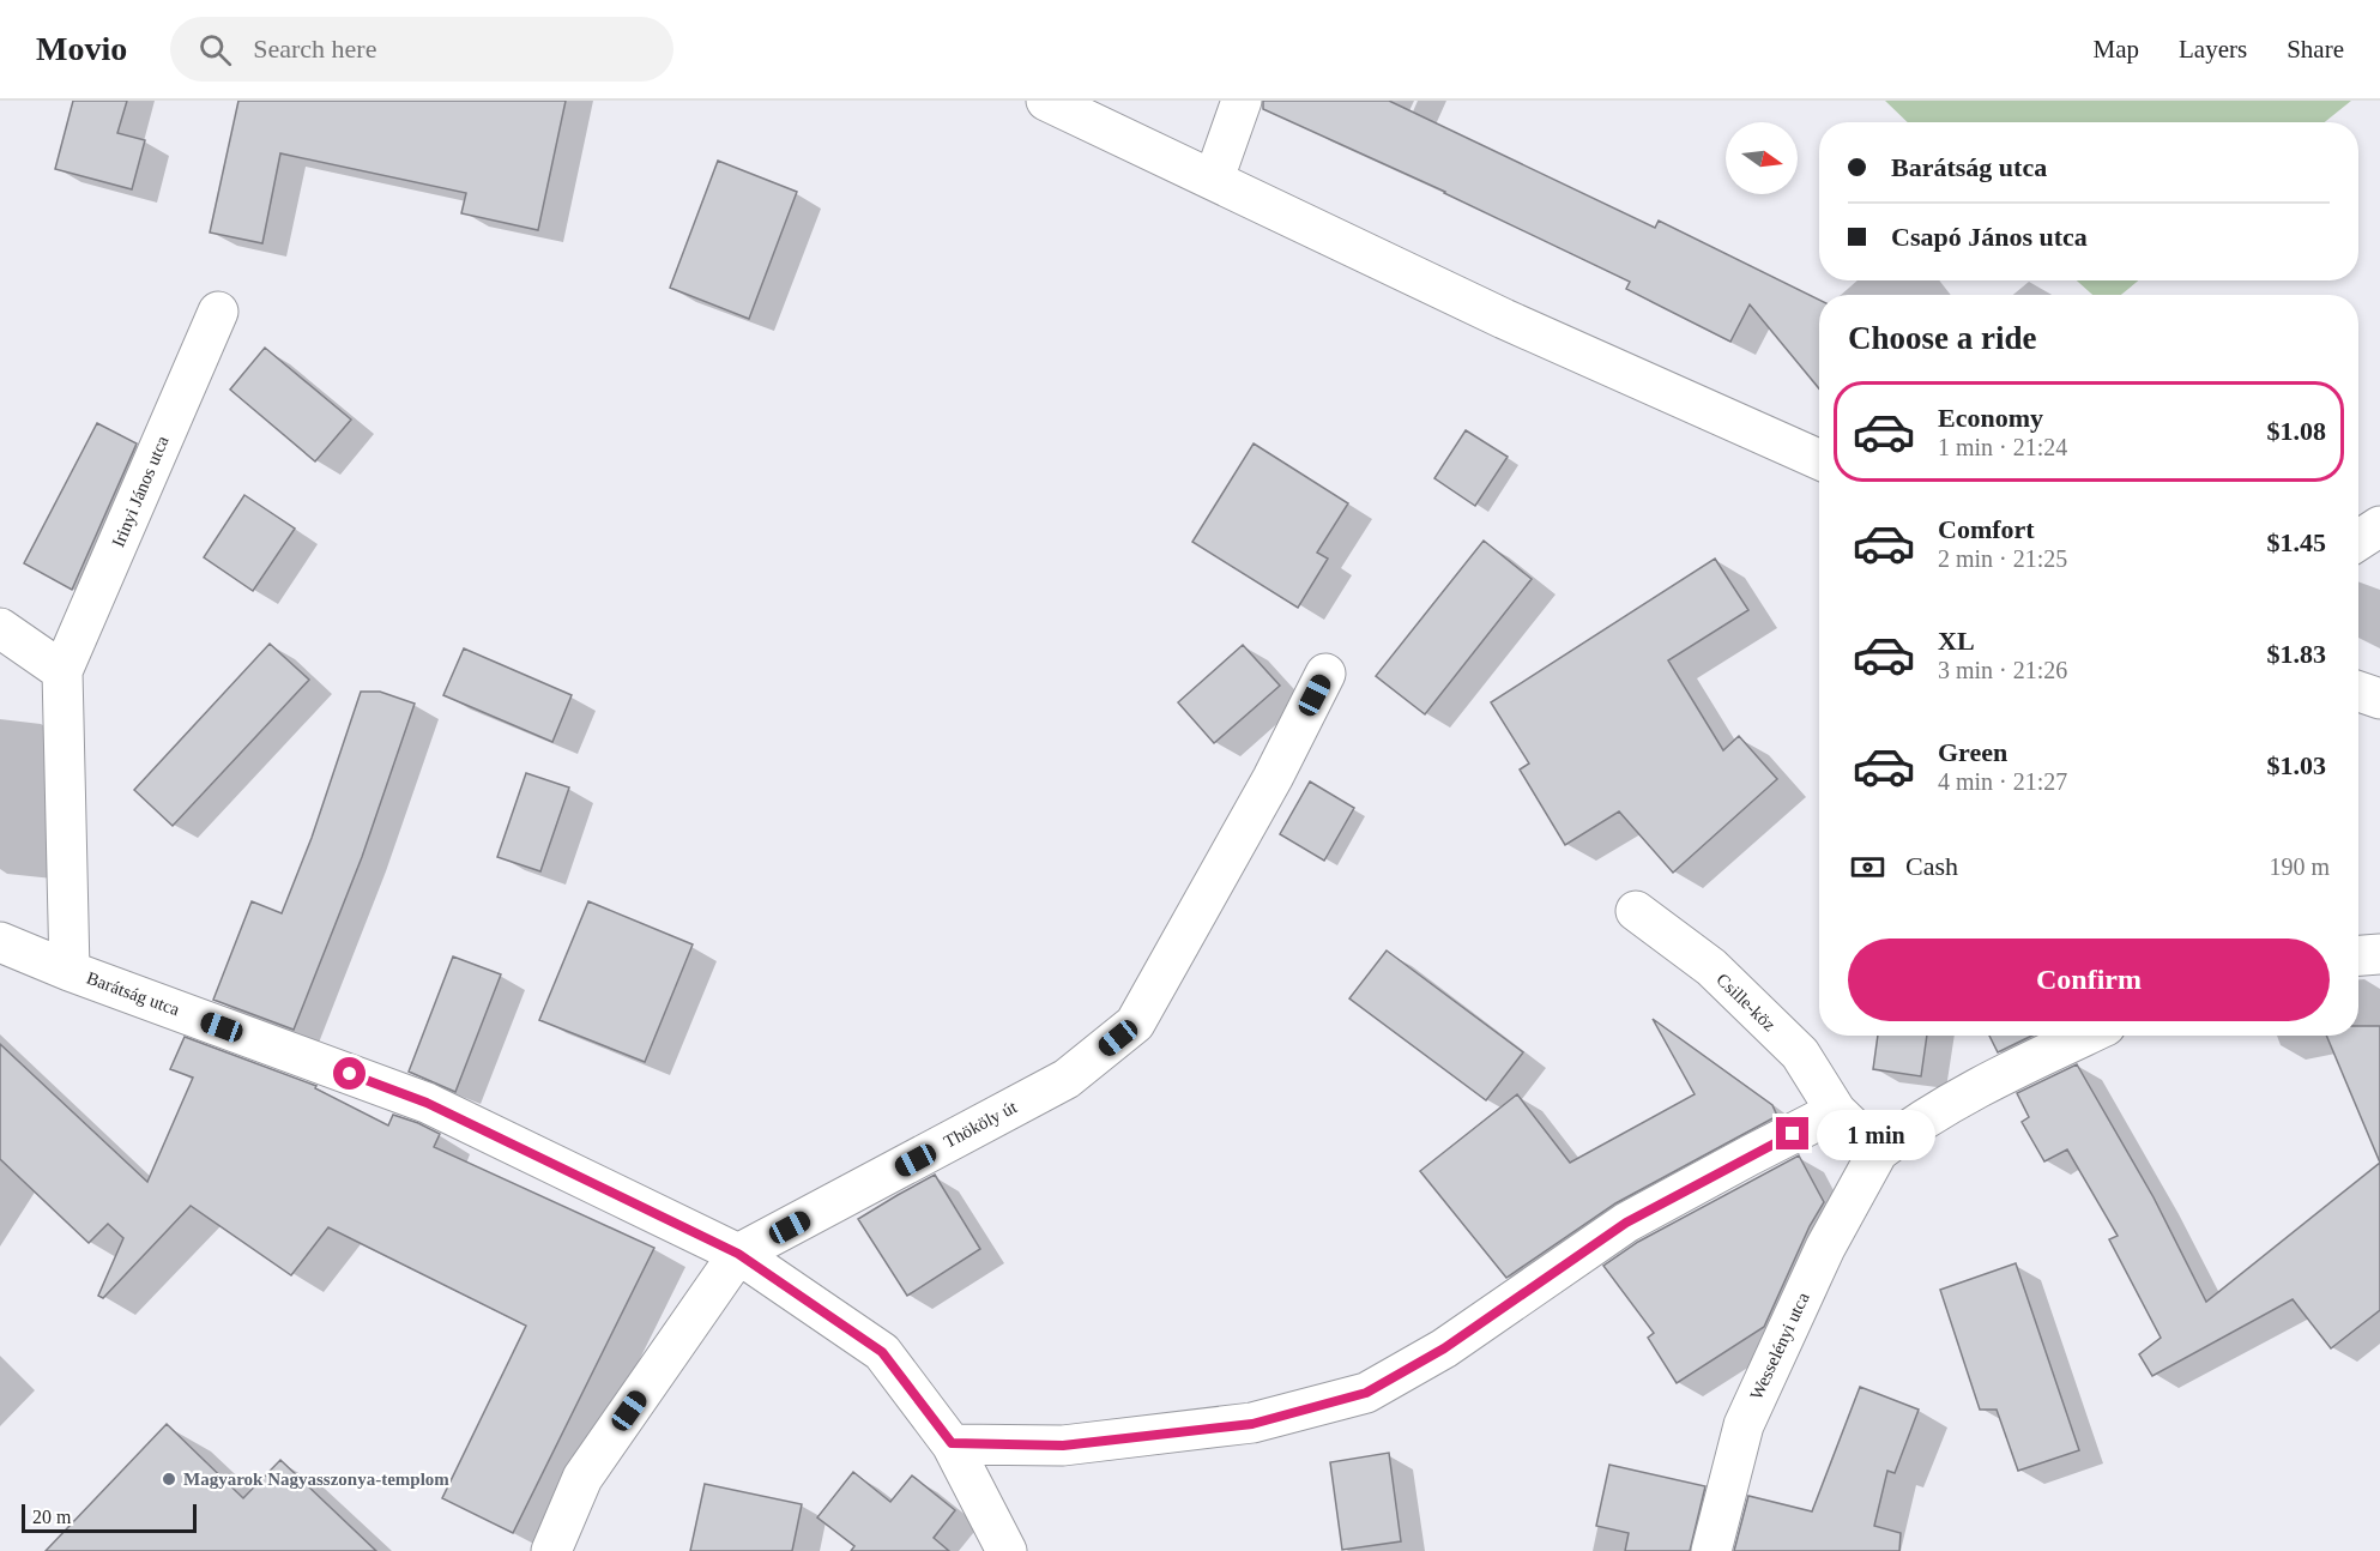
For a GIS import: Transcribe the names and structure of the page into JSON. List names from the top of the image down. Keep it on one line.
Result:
{"streets":{"street":["Irinyi János utca","Barátság utca","Csille-köz","Thököly út","Wesselényi utca"]},"crossings":[["Irinyi János utca","Barátság utca"],["Barátság utca","Thököly út"],["Csille-köz","Wesselényi utca"]],"places":["Magyarok Nagyasszonya-templom"],"scale_bar":"20 m","north":"right","page":{"header":"Movio","search":"Search here","nav":["Map","Layers","Share"],"banner":["Barátság utca","Csapó János utca"],"heading":"Choose a ride","list":[{"name":"Economy","note":"1 min · 21:24","value":"$1.08"},{"name":"Comfort","note":"2 min · 21:25","value":"$1.45"},{"name":"XL","note":"3 min · 21:26","value":"$1.83"},{"name":"Green","note":"4 min · 21:27","value":"$1.03"}],"pay":["Cash","190 m"],"buttons":"Confirm","bubble":"1 min","scale":"20 m"}}
